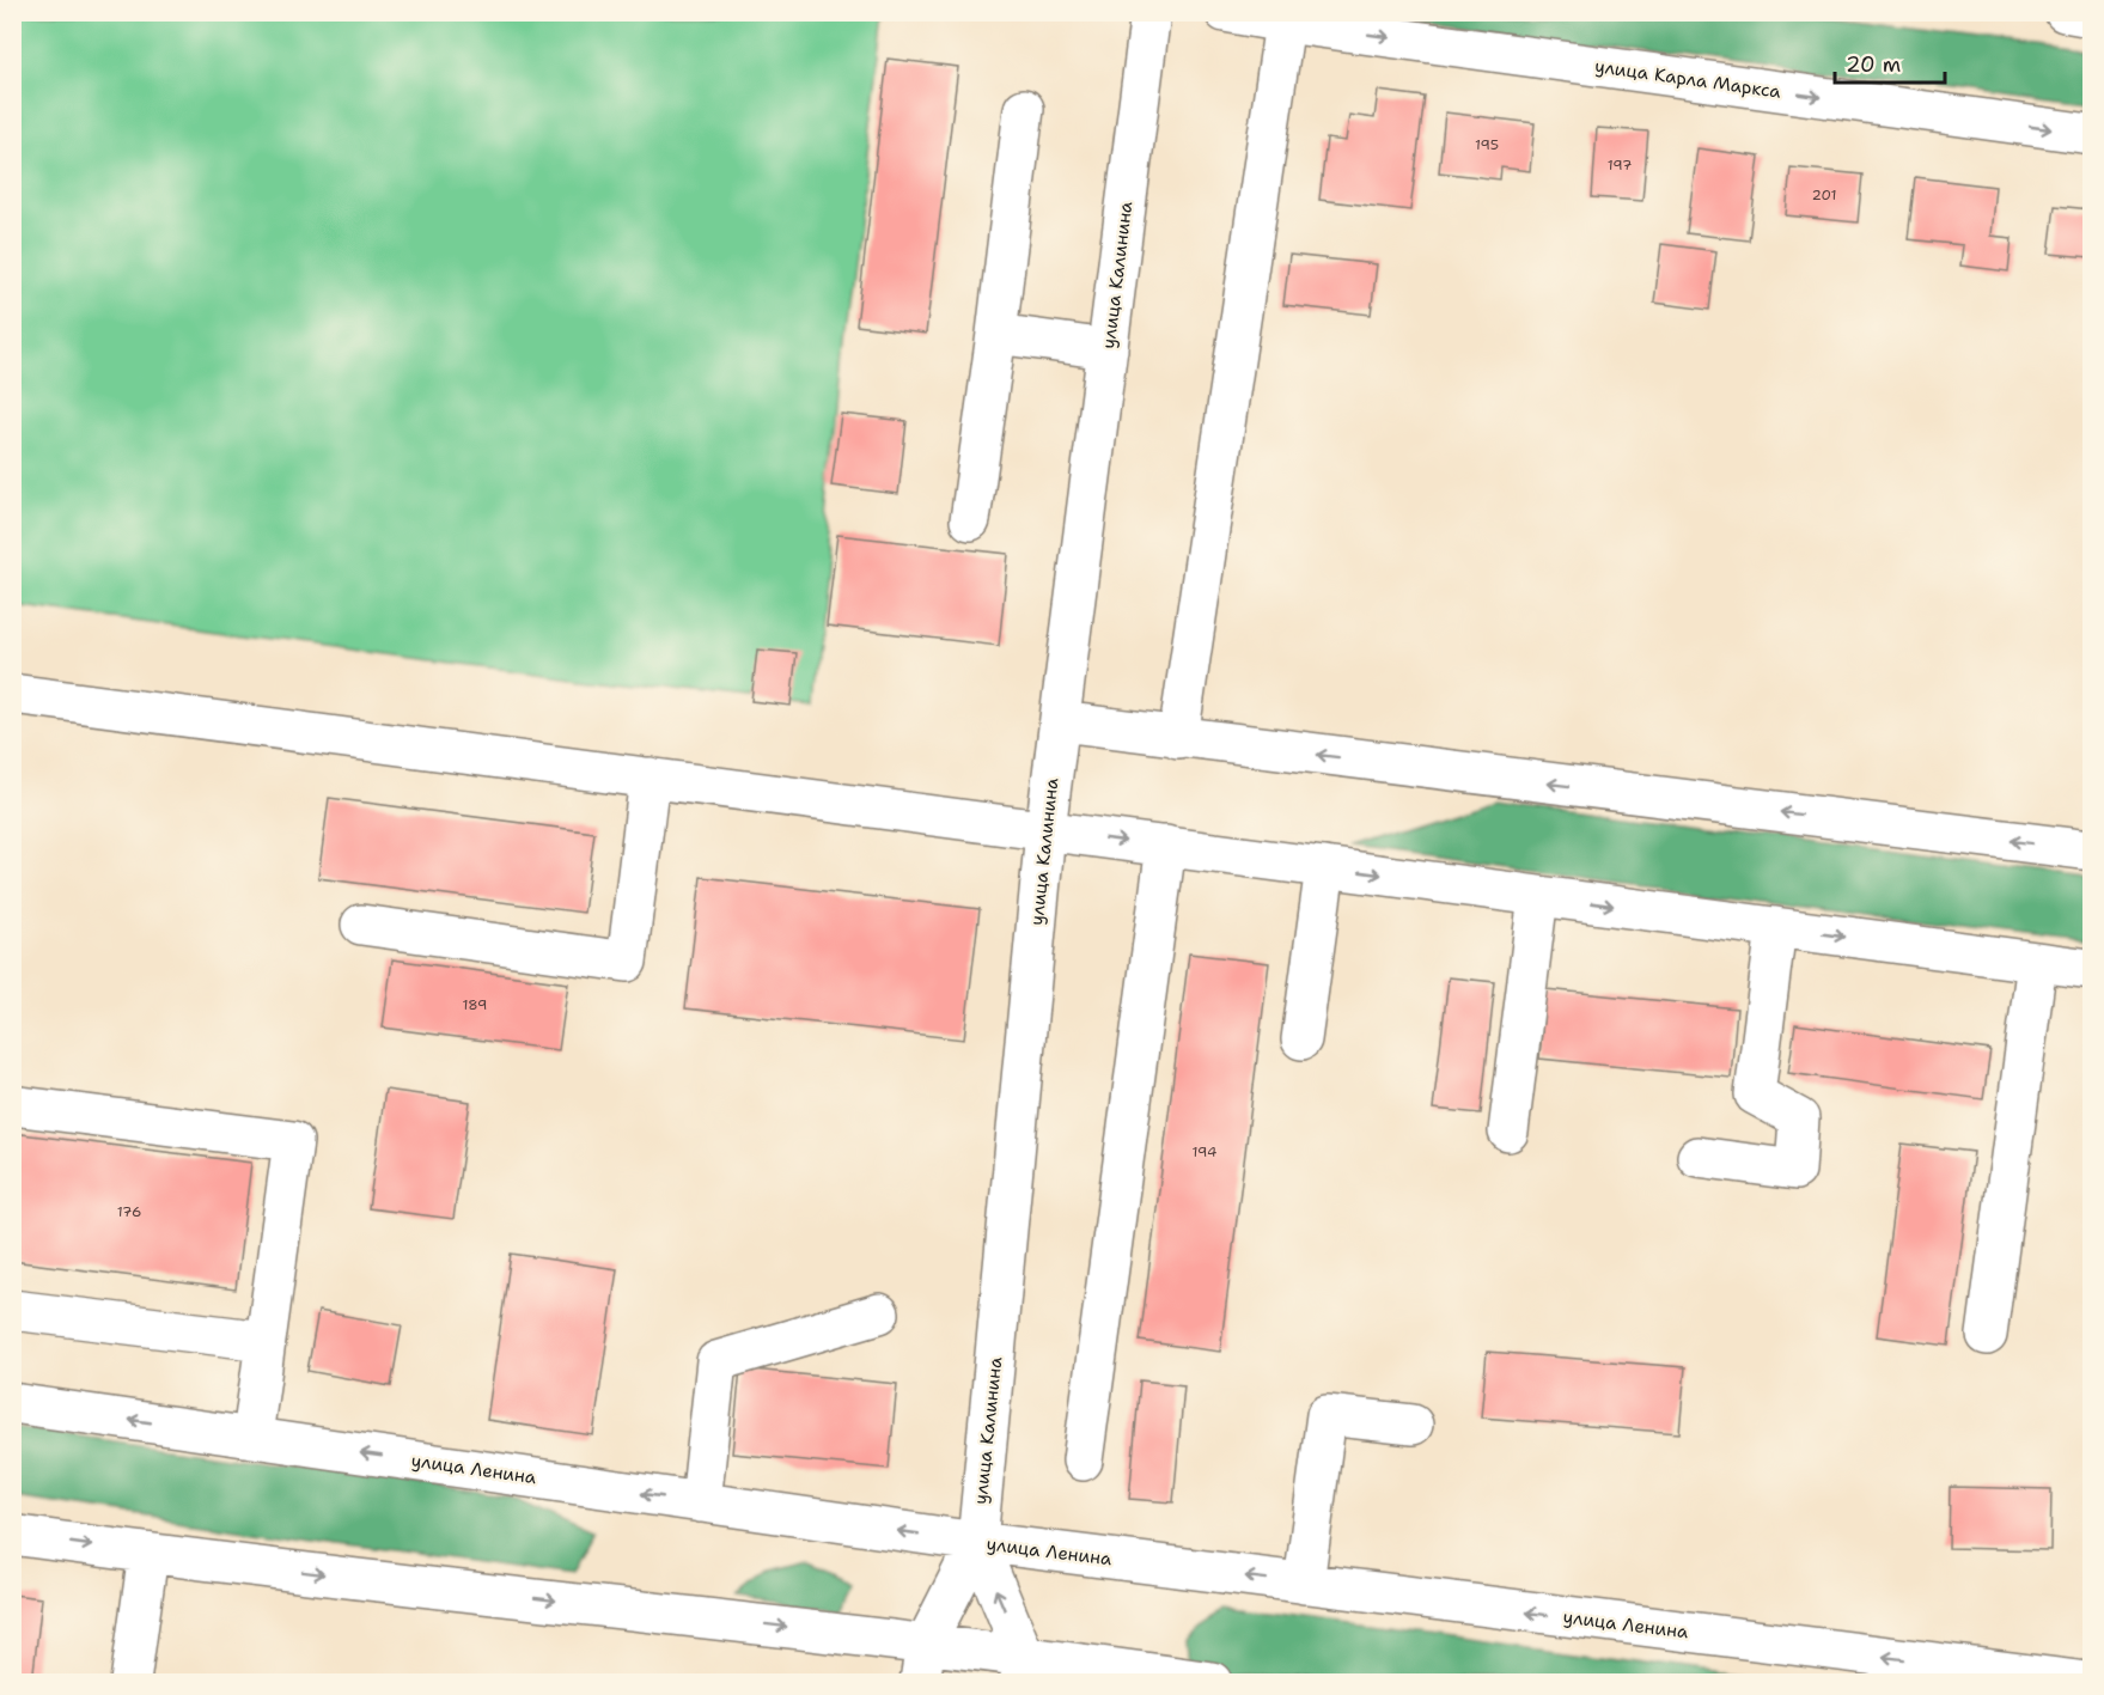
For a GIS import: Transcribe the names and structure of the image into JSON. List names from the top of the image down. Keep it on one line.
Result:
{"streets":{"street":["улица Карла Маркса","улица Калинина","улица Ленина"]},"crossings":[["улица Калинина","улица Ленина"]],"one_way":["улица Карла Маркса"],"house_numbers":["195","197","201","189","194","176"],"scale_bar":"20 m"}
